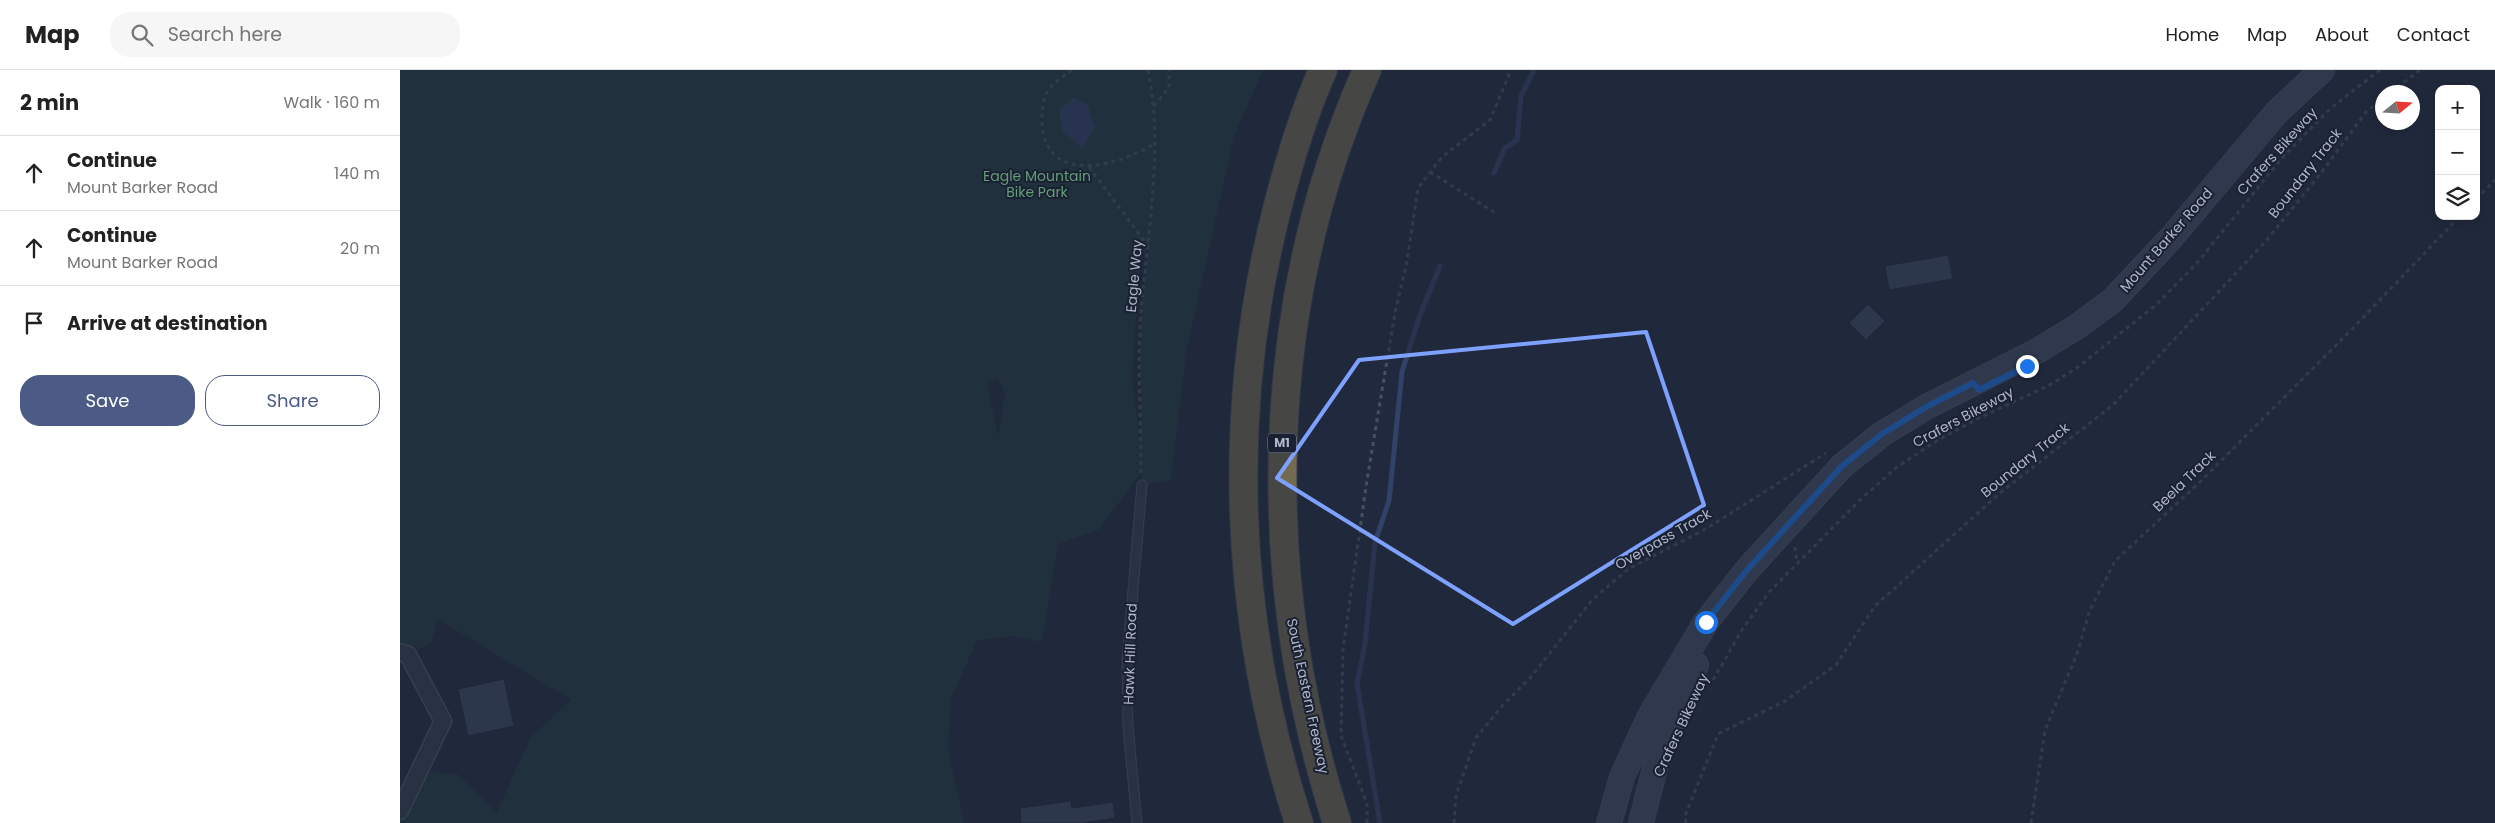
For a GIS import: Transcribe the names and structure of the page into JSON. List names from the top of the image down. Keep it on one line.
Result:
{"streets":{"highway":["M1","South Eastern Freeway"],"main road":["Mount Barker Road"],"lane":["Hawk Hill Road"],"path":["Crafers Bikeway","Boundary Track","Eagle Way","Beela Track","Overpass Track"]},"crossings":[["Eagle Way","Hawk Hill Road"]],"parks":["Eagle Mountain Bike Park"],"north":"right","page":{"header":"Map","search":"Search here","nav":["Home","Map","About","Contact"],"heading":["2 min","Walk · 160 m"],"map_buttons":["+","−"],"list":[["Continue","Mount Barker Road","140 m"],["Continue","Mount Barker Road","20 m"],"Arrive at destination"],"buttons":["Save","Share"]}}
